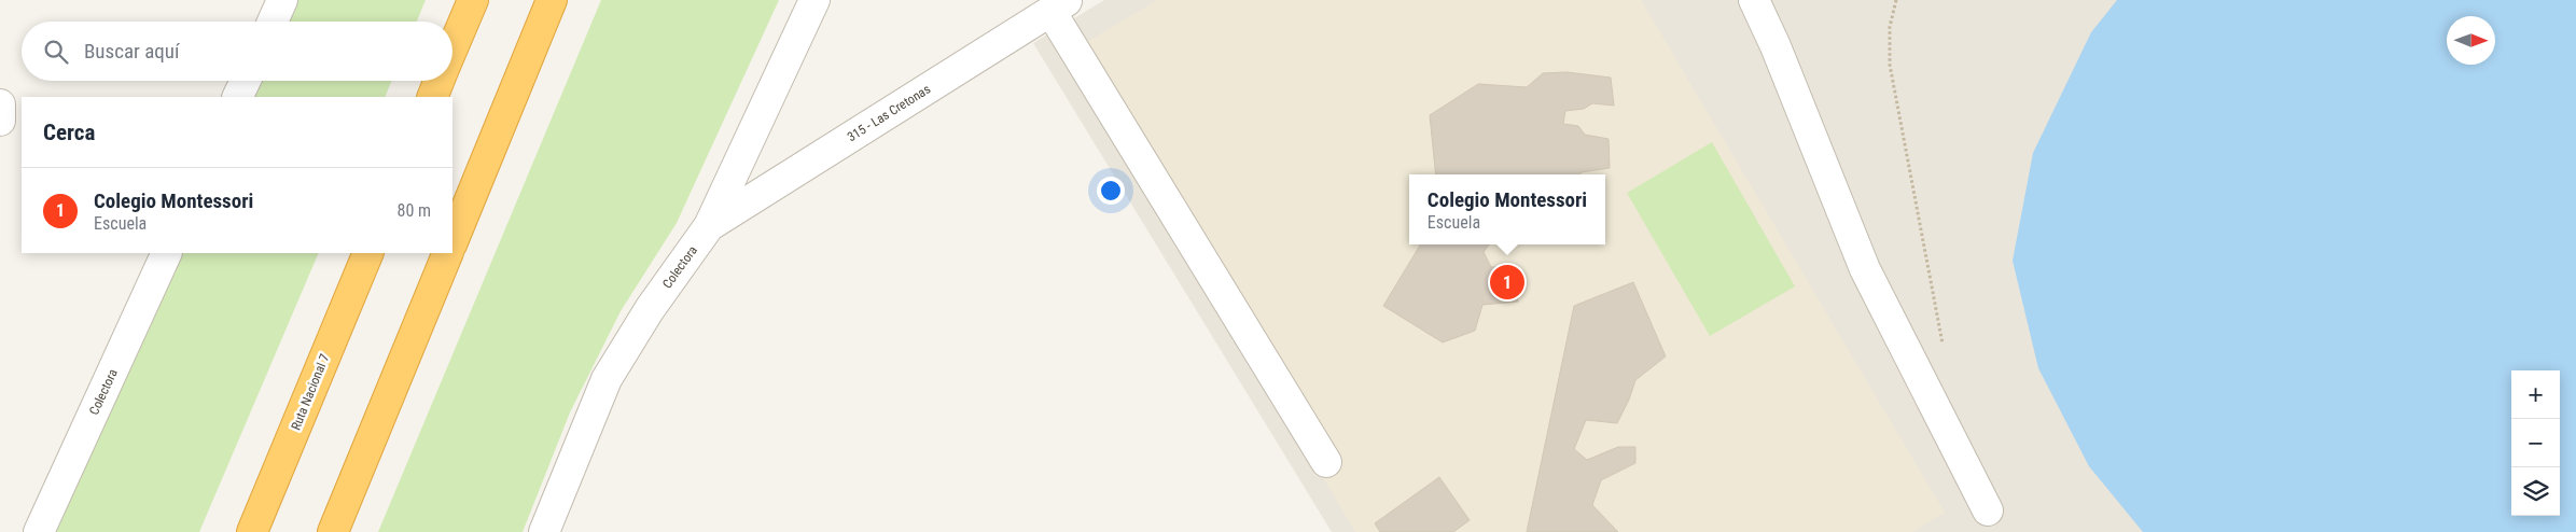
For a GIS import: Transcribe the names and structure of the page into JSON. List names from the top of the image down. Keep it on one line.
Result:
{"streets":{"highway":["Ruta Nacional 7"],"street":["315 - Las Cretonas","Colectora"]},"crossings":[["315 - Las Cretonas","Colectora"]],"north":"right","page":{"search":"Buscar aquí","heading":"Cerca","list":[{"mark":"1","name":"Colegio Montessori","note":"Escuela","value":"80 m"}],"popup":["Colegio Montessori","Escuela"],"pins":"1","map_buttons":["+","−"]}}
